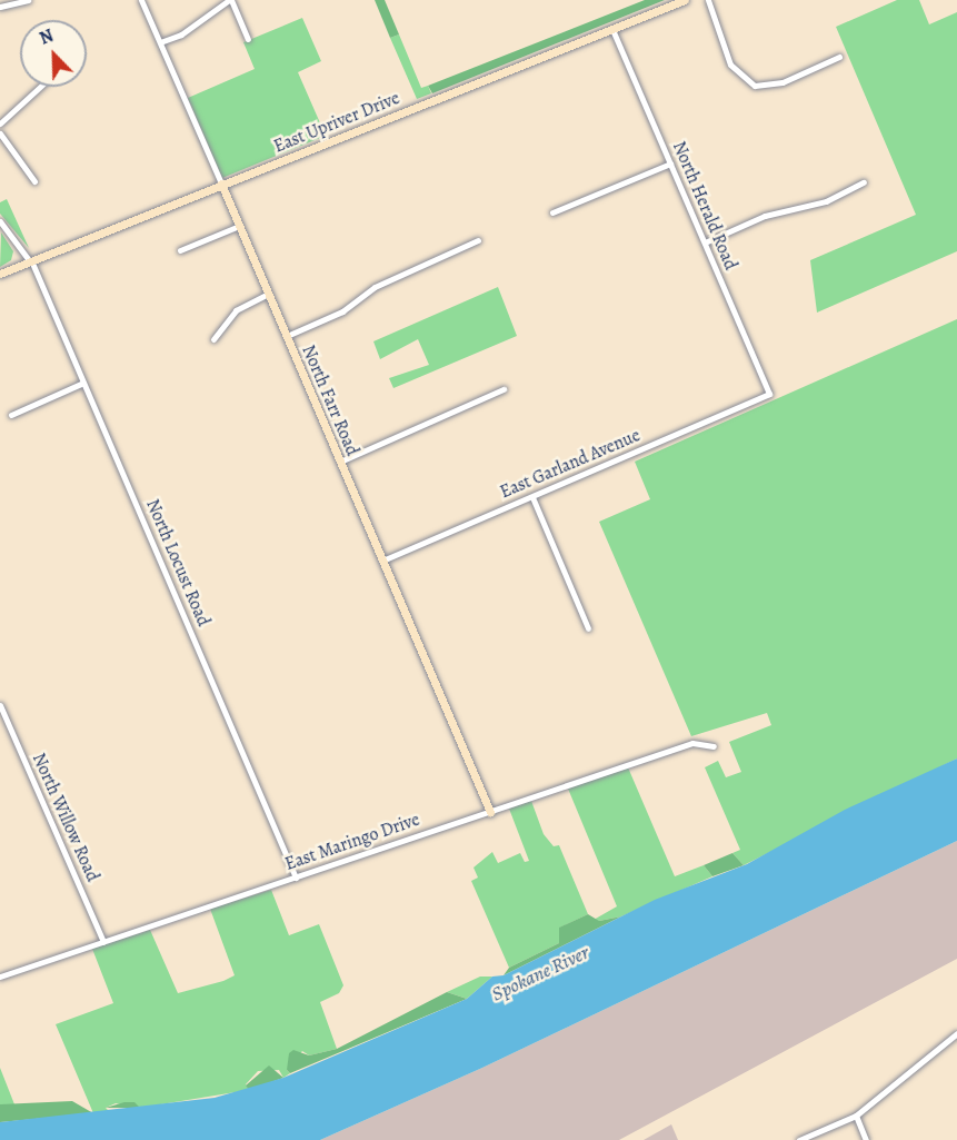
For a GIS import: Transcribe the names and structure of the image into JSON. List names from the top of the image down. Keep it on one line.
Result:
{"streets":{"street":["East Upriver Drive","North Herald Road","North Farr Road","East Garland Avenue","North Locust Road","North Willow Road","East Maringo Drive"]},"crossings":[["East Upriver Drive","North Herald Road"],["East Upriver Drive","North Farr Road"],["East Upriver Drive","North Locust Road"],["North Herald Road","East Garland Avenue"],["North Farr Road","East Garland Avenue"],["North Farr Road","East Maringo Drive"],["North Locust Road","East Maringo Drive"],["North Willow Road","East Maringo Drive"]],"water":["Spokane River"],"north":"top left"}
